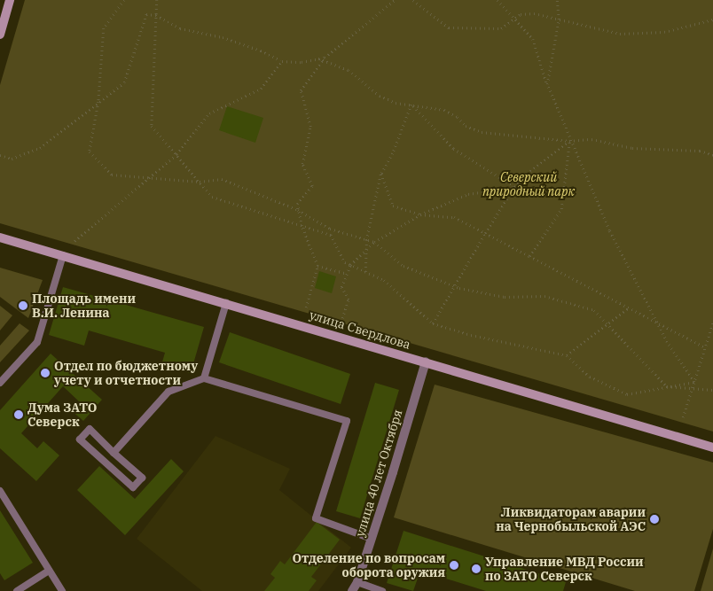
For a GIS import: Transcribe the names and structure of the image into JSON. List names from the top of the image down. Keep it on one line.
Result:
{"streets":{"street":["улица Свердлова","улица 40 лет Октября"]},"crossings":[["улица Свердлова","улица 40 лет Октября"]],"parks":["Северский природный парк"],"places":["Площадь имени В.И. Ленина","Отдел по бюджетному учету и отчетности","Дума ЗАТО Северск","Ликвидаторам аварии на Чернобыльской АЭС","Отделение по вопросам оборота оружия","Управление МВД России по ЗАТО Северск"]}
